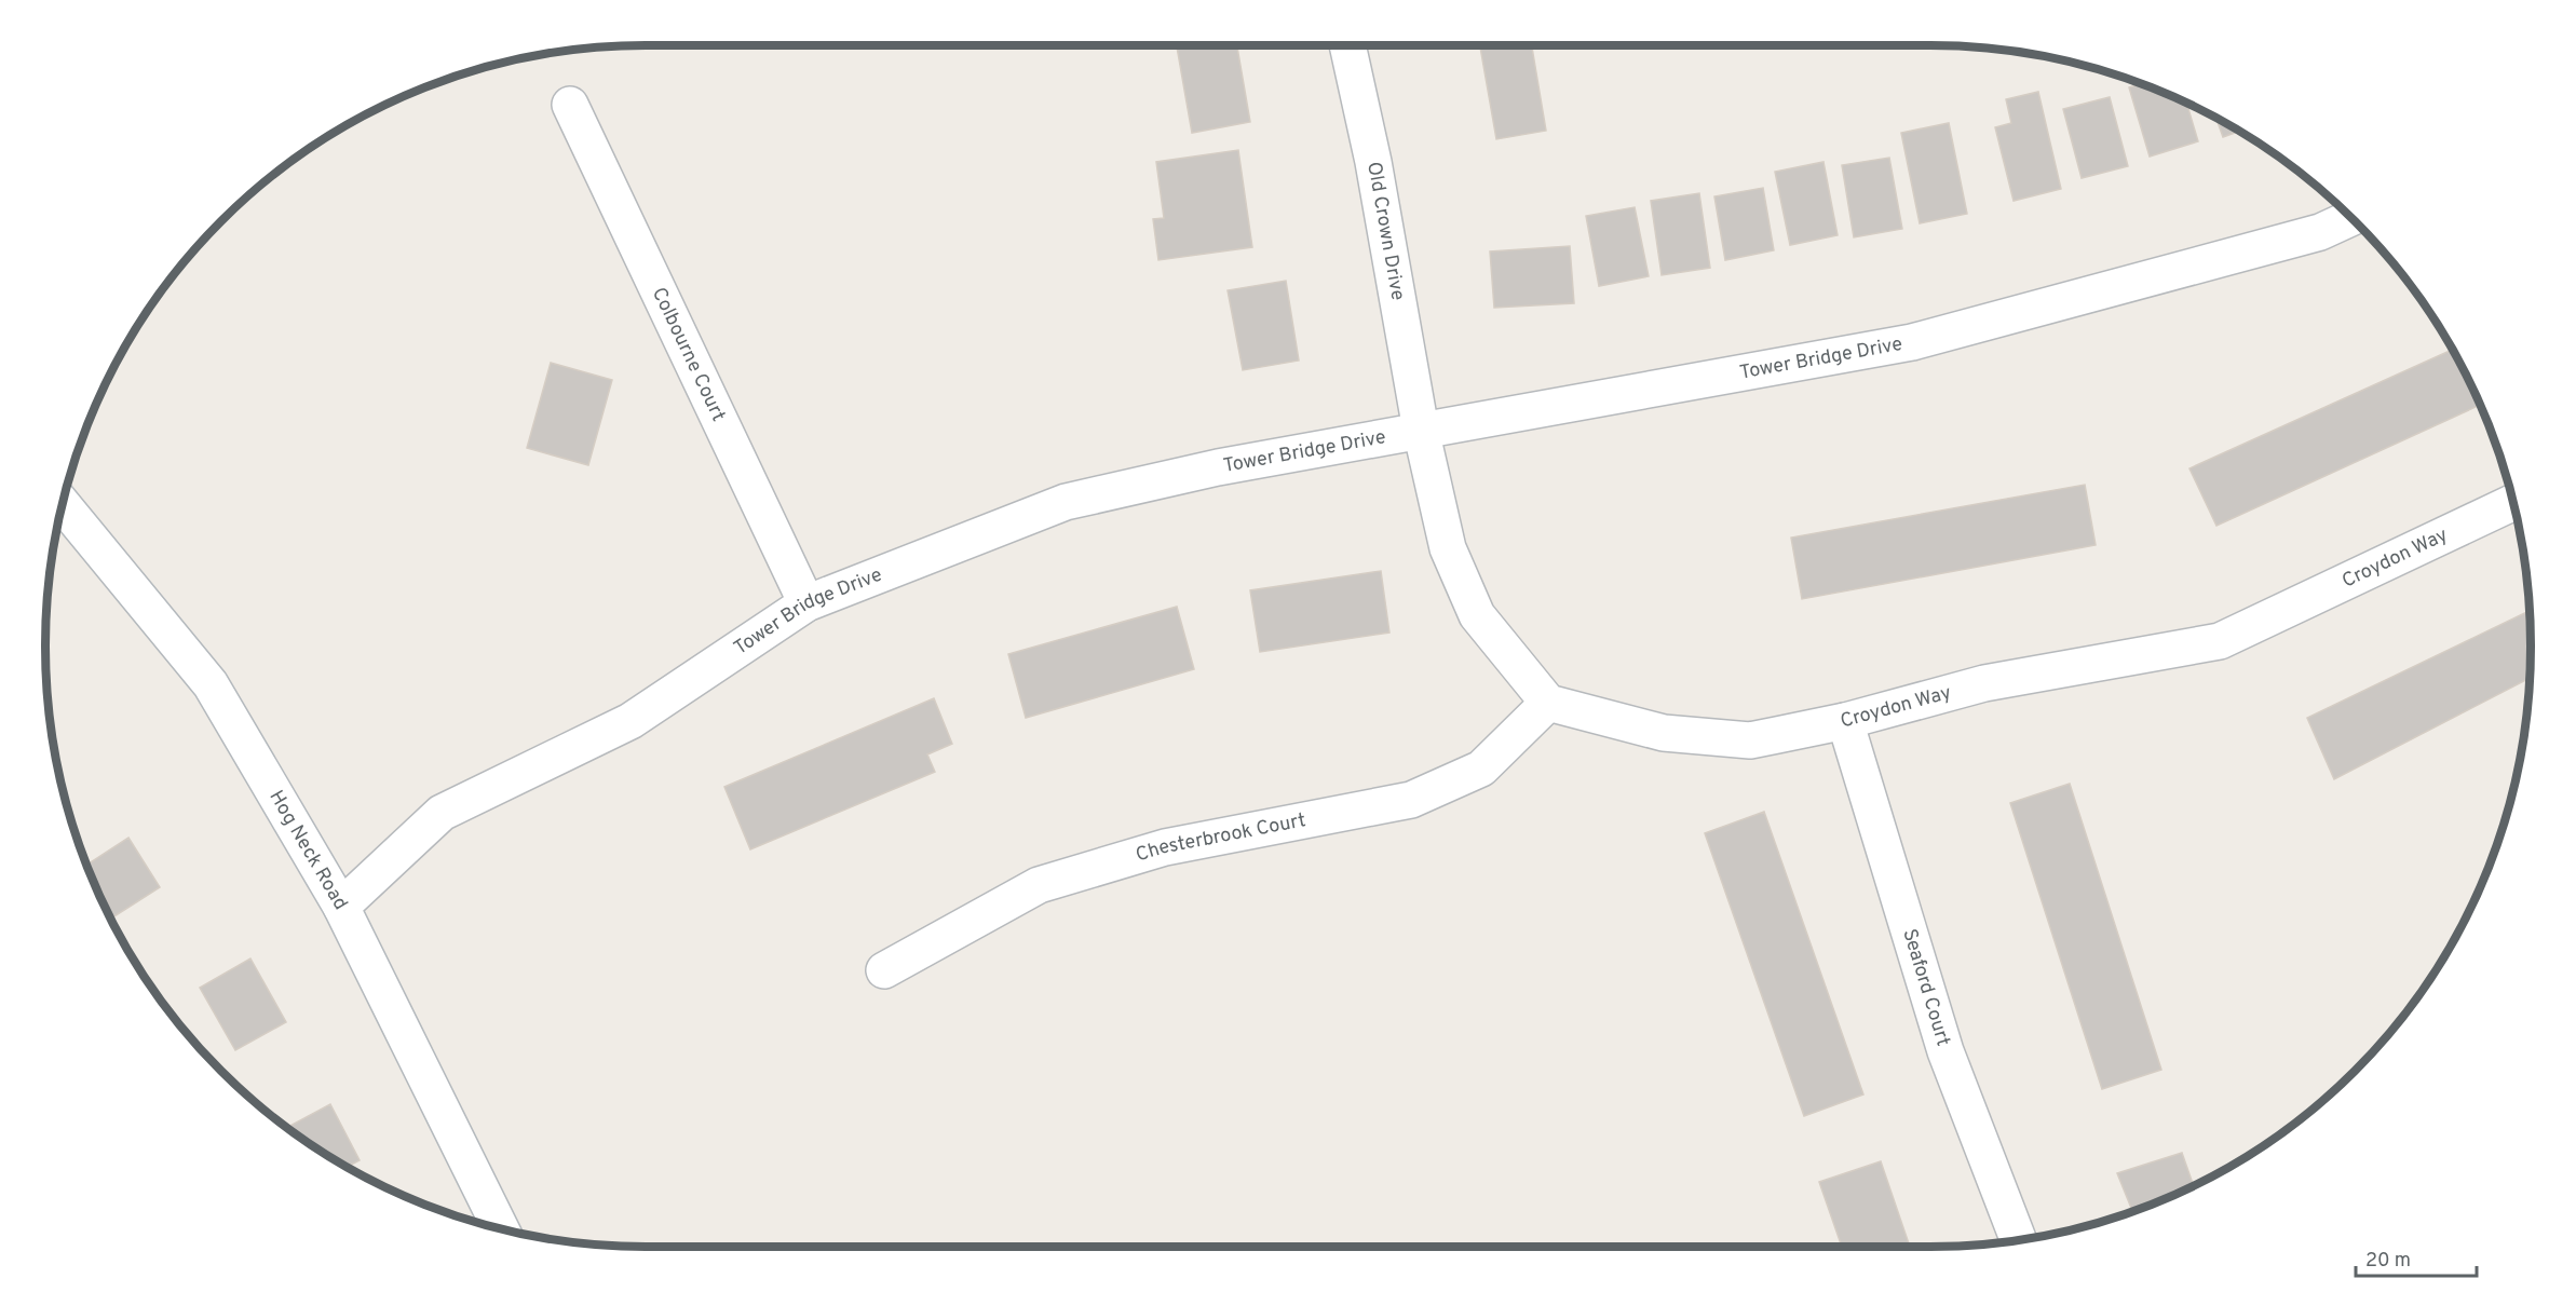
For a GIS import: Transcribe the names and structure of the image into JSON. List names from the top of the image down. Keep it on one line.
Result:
{"streets":{"street":["Old Crown Drive","Colbourne Court","Tower Bridge Drive","Croydon Way","Chesterbrook Court","Hog Neck Road","Seaford Court"]},"crossings":[["Old Crown Drive","Tower Bridge Drive"],["Colbourne Court","Tower Bridge Drive"],["Tower Bridge Drive","Hog Neck Road"],["Croydon Way","Chesterbrook Court"],["Croydon Way","Seaford Court"]],"scale_bar":"20 m"}
